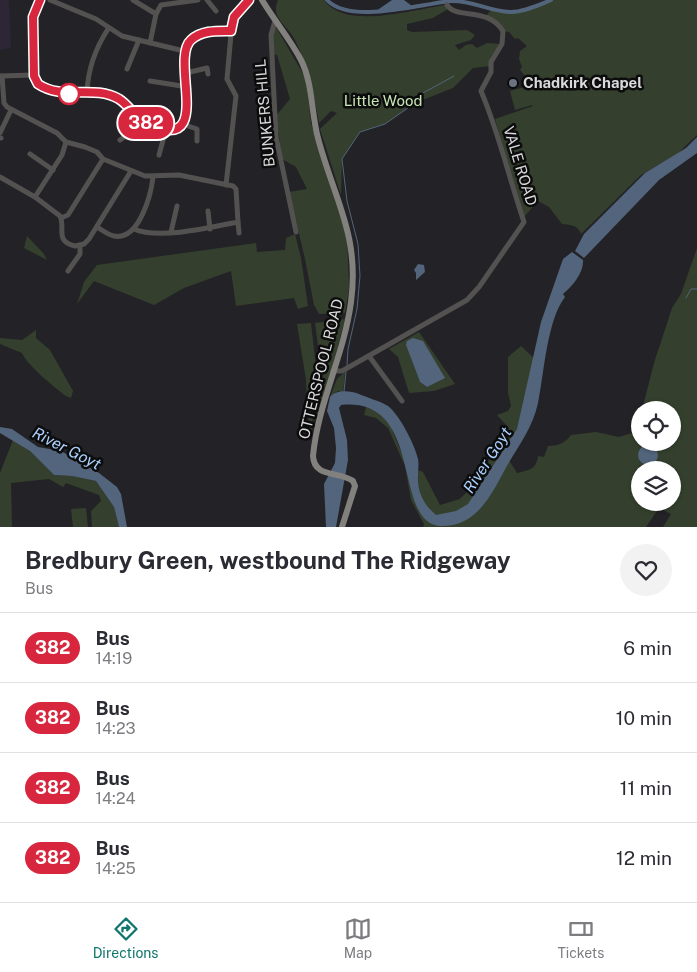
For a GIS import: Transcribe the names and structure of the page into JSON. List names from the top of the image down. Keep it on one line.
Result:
{"streets":{"main road":["OTTERSPOOL ROAD"],"street":["BUNKERS HILL","VALE ROAD"]},"crossings":[["BUNKERS HILL","OTTERSPOOL ROAD"],["VALE ROAD","OTTERSPOOL ROAD"]],"water":["River Goyt"],"parks":["Little Wood"],"places":["Chadkirk Chapel"],"lines":["bus line 382"],"page":{"on_map":"382","heading":["Bredbury Green, westbound The Ridgeway","Bus"],"list":[{"mark":"382","name":"Bus","note":"14:19","value":"6 min"},{"mark":"382","name":"Bus","note":"14:23","value":"10 min"},{"mark":"382","name":"Bus","note":"14:24","value":"11 min"},{"mark":"382","name":"Bus","note":"14:25","value":"12 min"}],"tabs":["Directions","Map","Tickets"]}}
